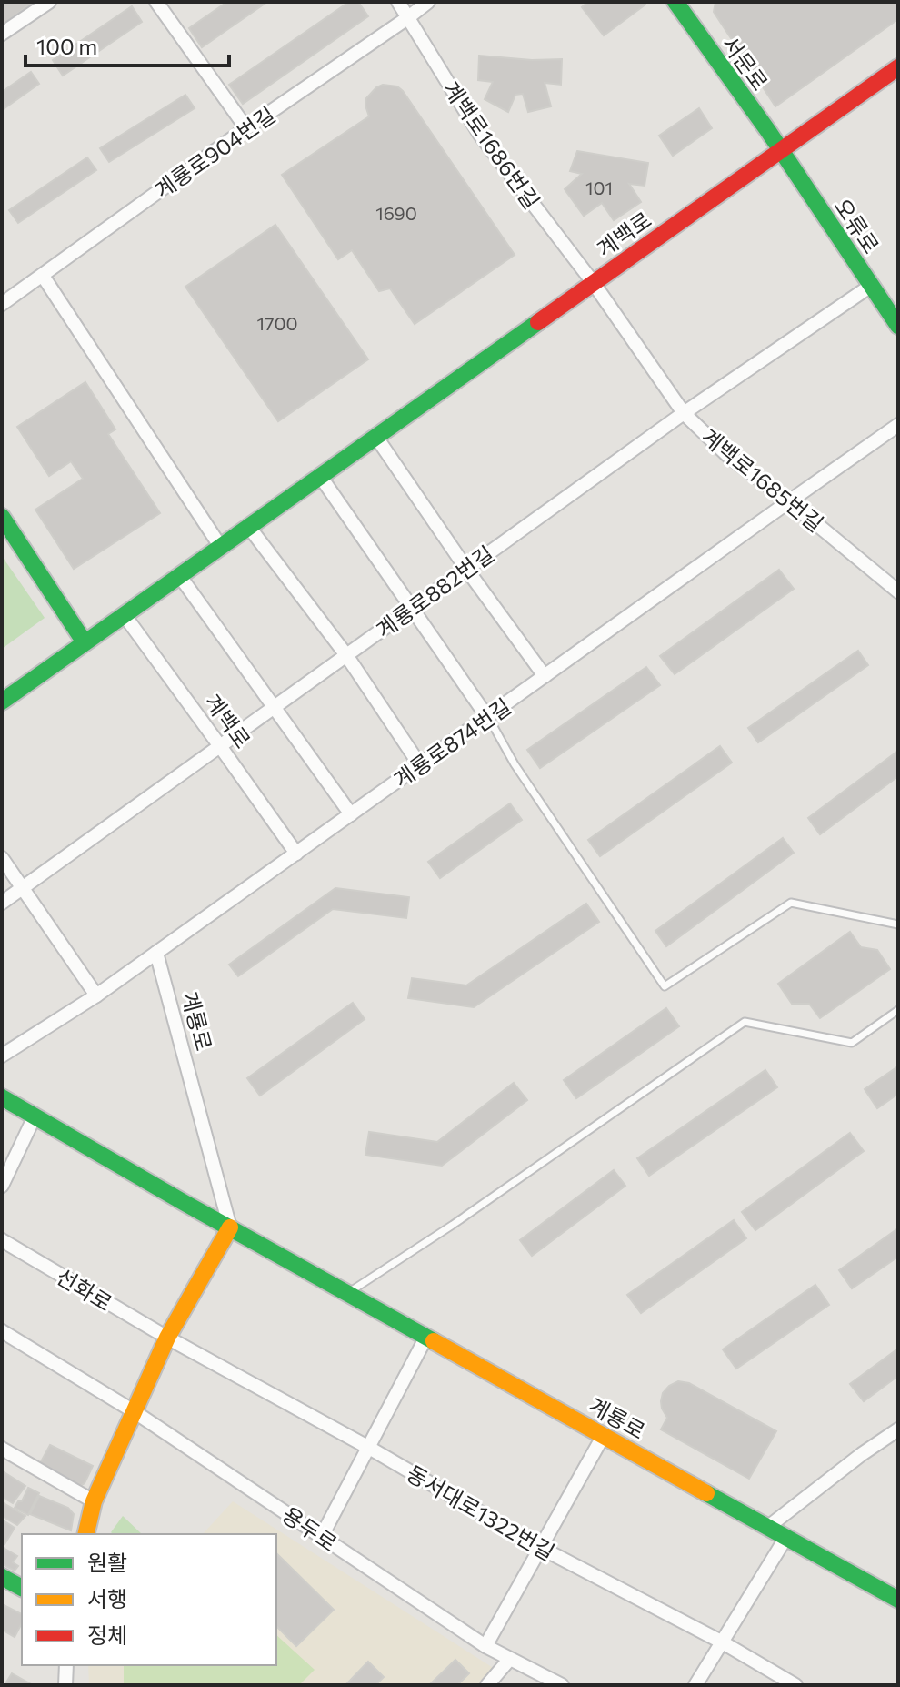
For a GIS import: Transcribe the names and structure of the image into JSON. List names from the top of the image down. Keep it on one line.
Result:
{"streets":{"main road":["서문로","오류로","계백로","계룡로"],"street":["계백로1686번길","계룡로904번길","계백로1685번길","계룡로882번길","계룡로874번길","선화로","동서대로1322번길","용두로"]},"crossings":[["서문로","오류로"],["서문로","계백로"],["계백로1686번길","계룡로904번길"],["계백로1686번길","계백로"],["계백로1686번길","계백로1685번길"],["오류로","계백로"],["오류로","계룡로882번길"],["계백로","계백로1685번길"],["계백로","계룡로882번길"],["계백로","계룡로874번길"],["계백로1685번길","계룡로882번길"],["계백로1685번길","계룡로874번길"],["계룡로874번길","계룡로"],["선화로","동서대로1322번길"]],"house_numbers":["101","1690","1700"],"legend":["원활","서행","정체"],"scale_bar":"100 m"}
